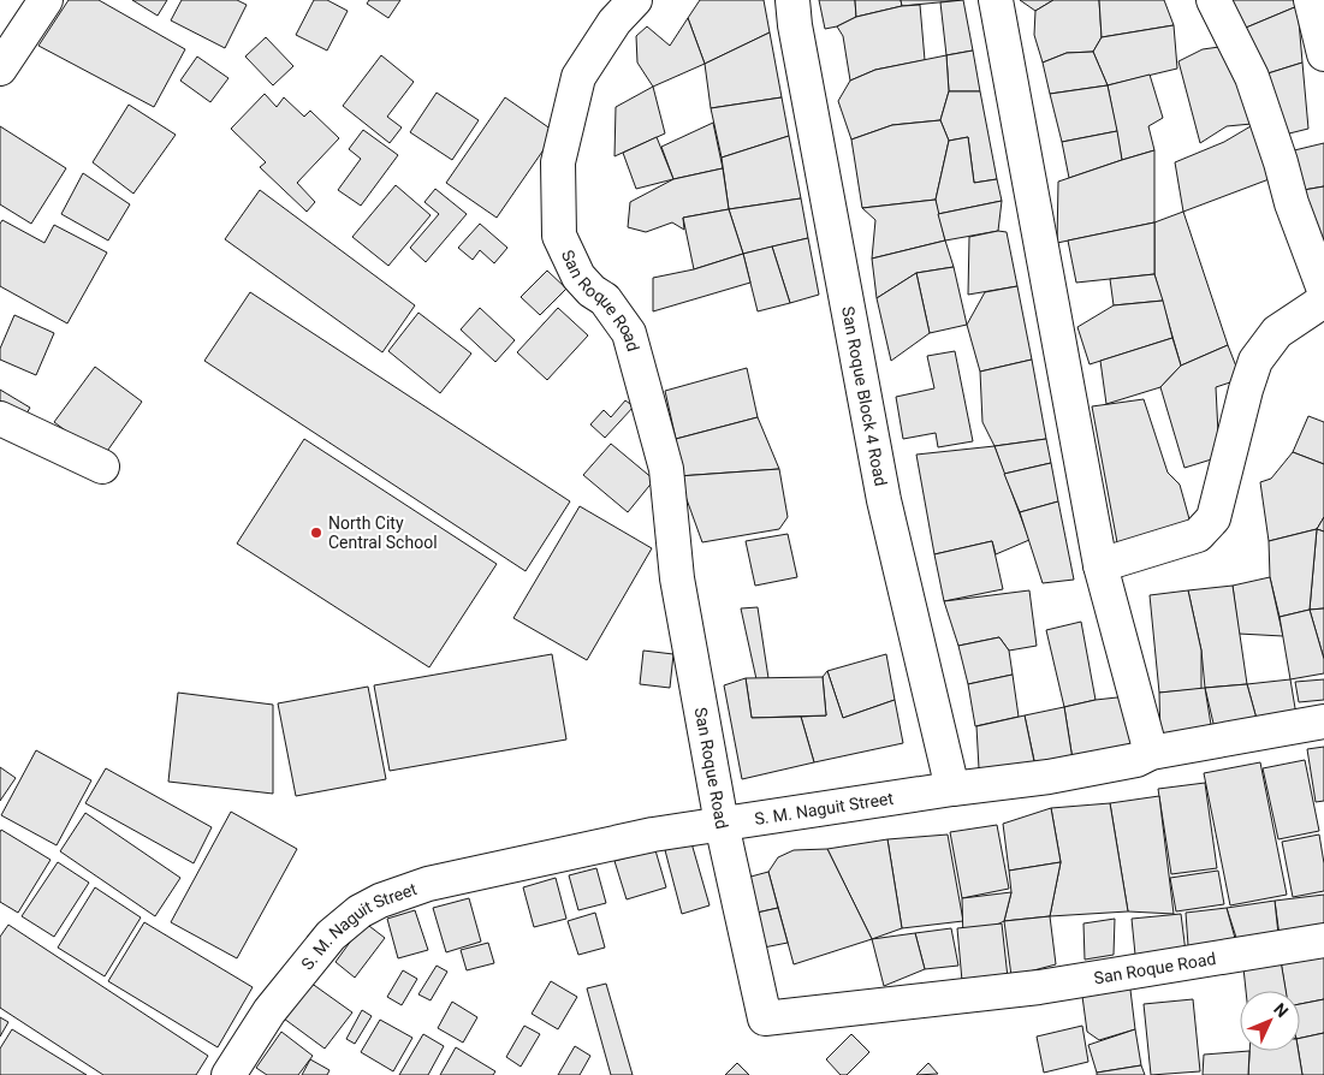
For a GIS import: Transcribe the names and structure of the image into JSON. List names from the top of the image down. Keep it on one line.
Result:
{"streets":{"street":["San Roque Road","San Roque Block 4 Road","S. M. Naguit Street"]},"crossings":[["San Roque Road","S. M. Naguit Street"],["San Roque Block 4 Road","S. M. Naguit Street"]],"places":["North City Central School"],"north":"top right"}
